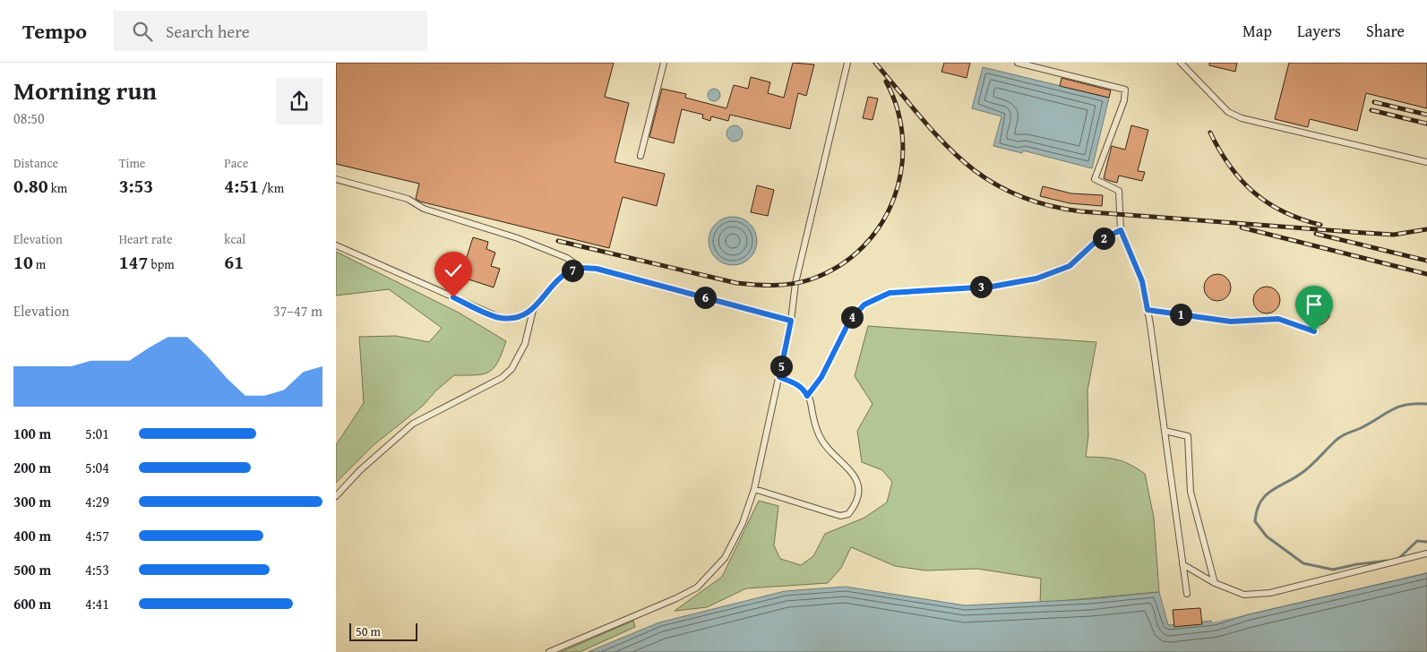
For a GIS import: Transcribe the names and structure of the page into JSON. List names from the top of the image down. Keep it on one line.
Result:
{"scale_bar":"50 m","page":{"header":"Tempo","search":"Search here","nav":["Map","Layers","Share"],"heading":["Morning run","08:50"],"stats":[["Distance","0.80 km"],["Time","3:53"],["Pace","4:51 /km"],["Elevation","10 m"],["Heart rate","147 bpm"],["kcal","61"]],"pins":["2","7","3","6","1","4","5"],"chart":["Elevation","37–47 m"],"list":[{"name":"100 m","note":"5:01"},{"name":"200 m","note":"5:04"},{"name":"300 m","note":"4:29"},{"name":"400 m","note":"4:57"},{"name":"500 m","note":"4:53"},{"name":"600 m","note":"4:41"}],"scale":"50 m"}}
